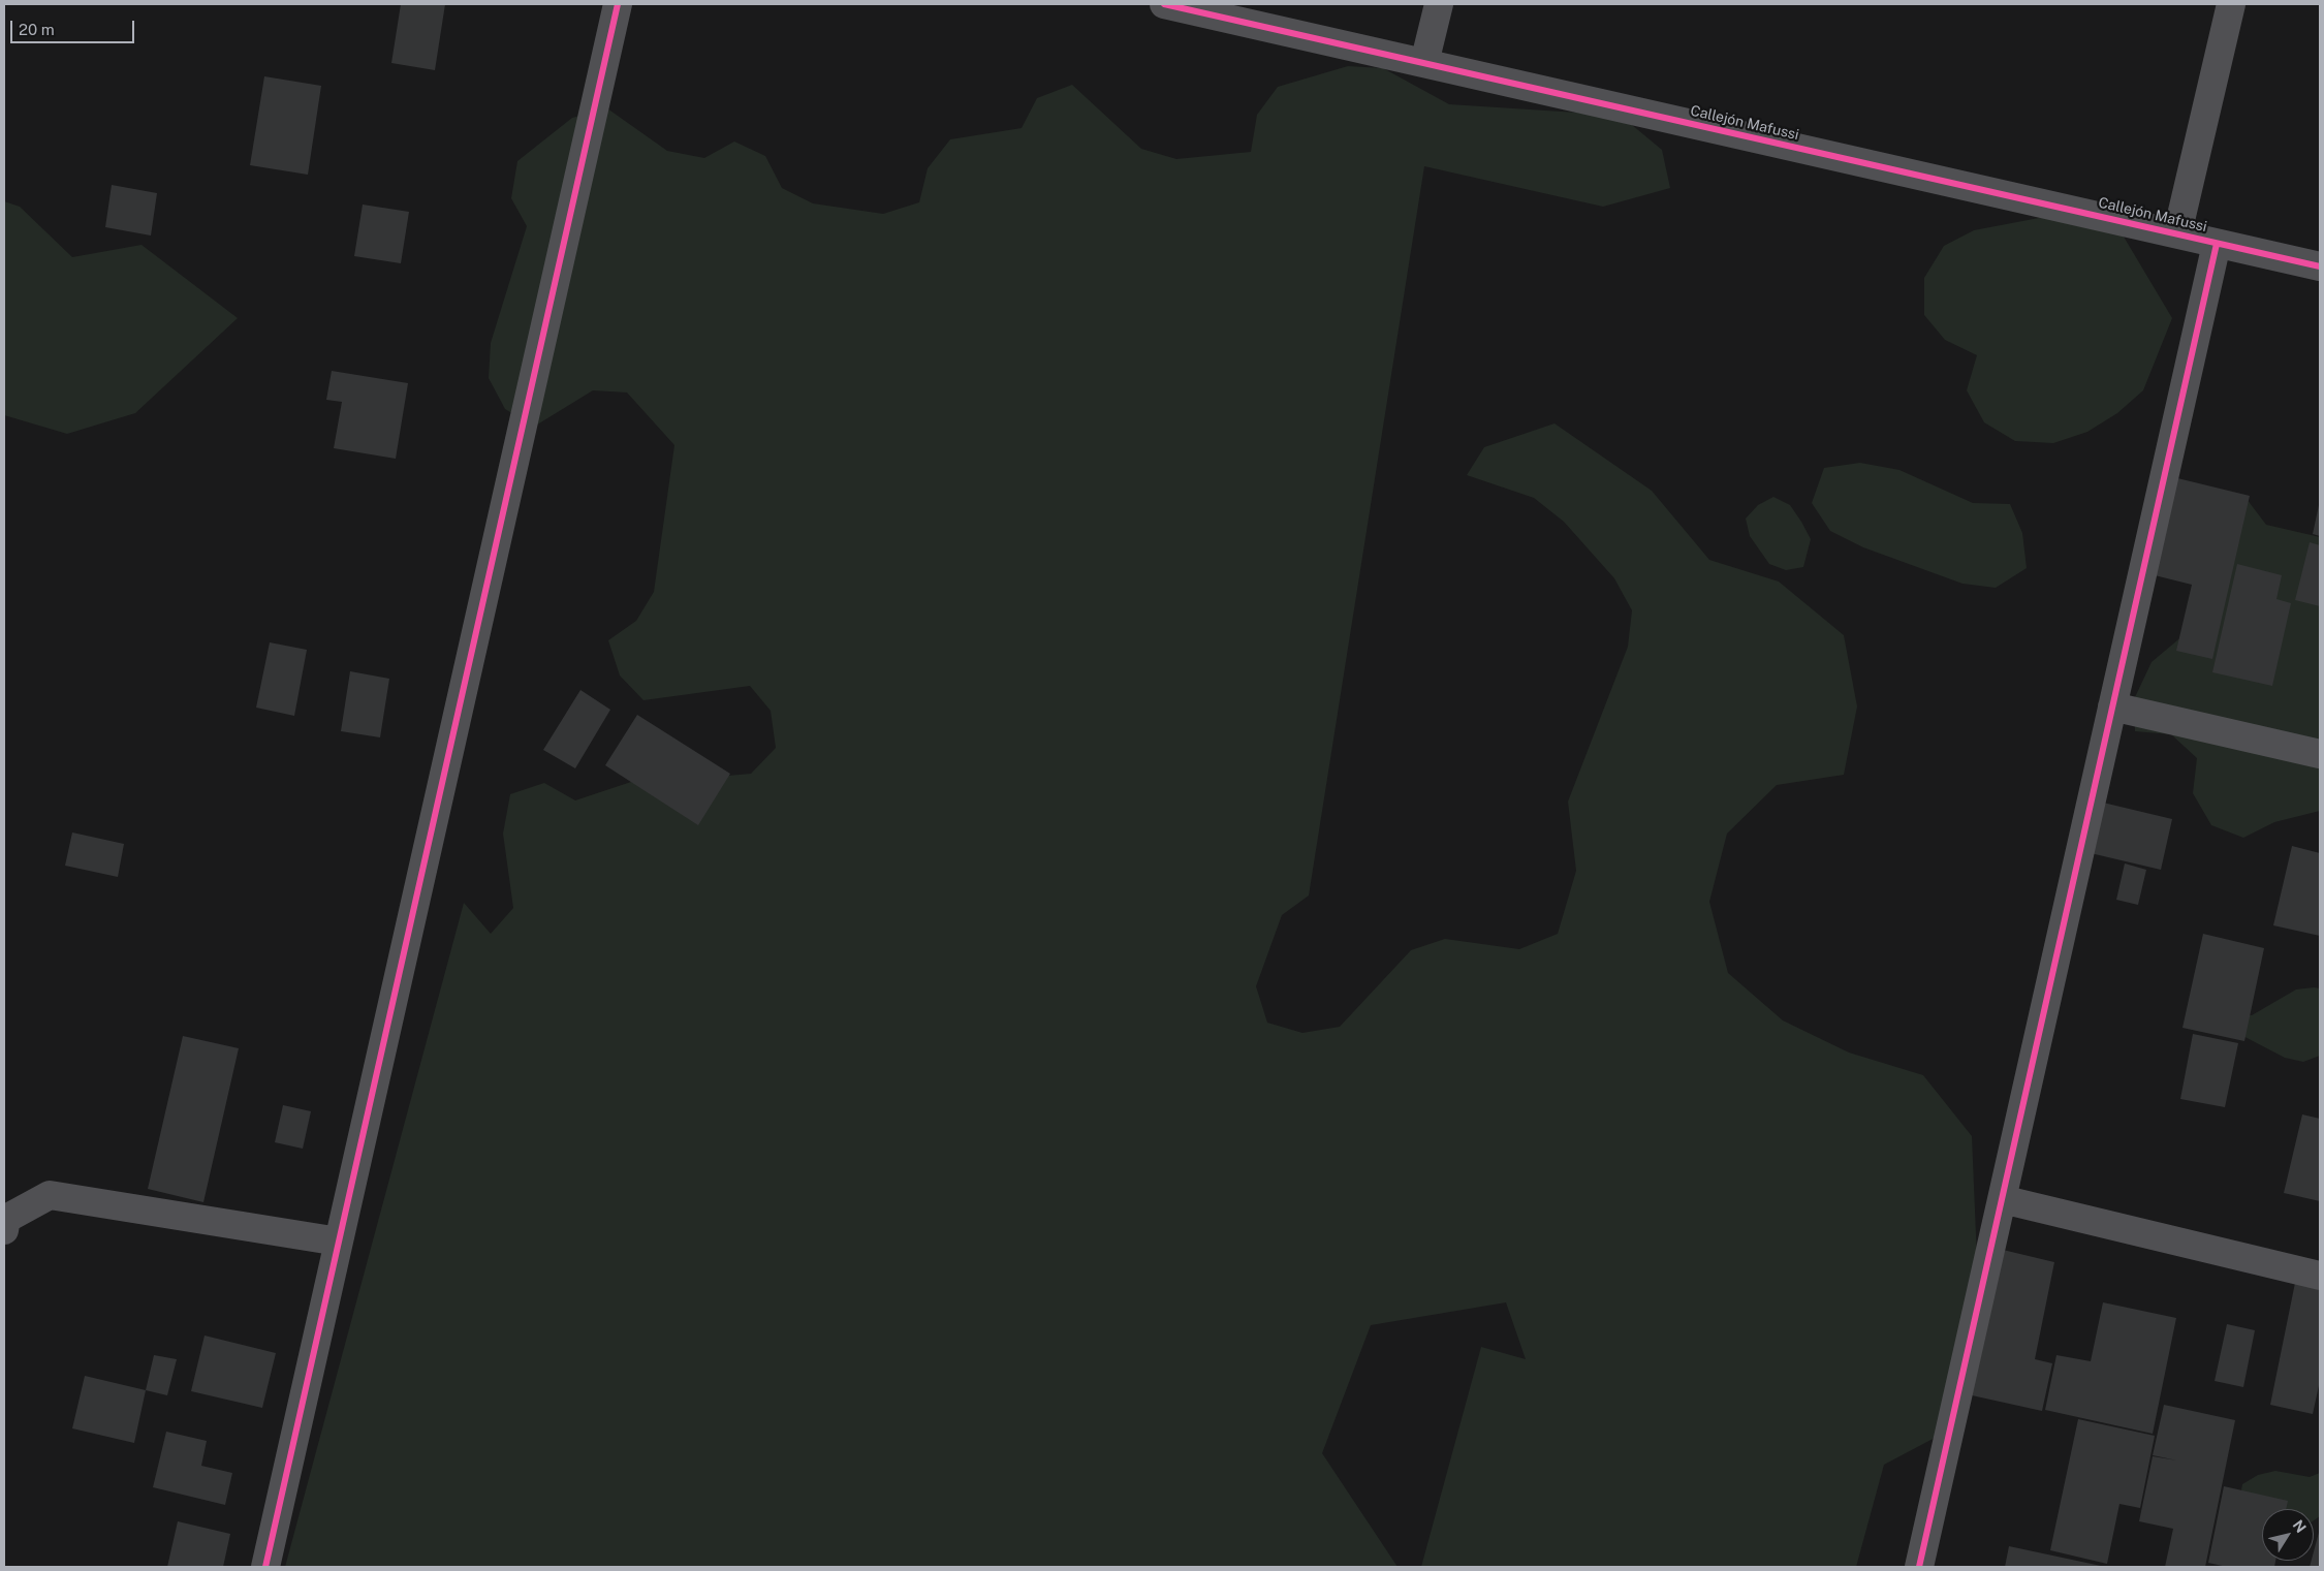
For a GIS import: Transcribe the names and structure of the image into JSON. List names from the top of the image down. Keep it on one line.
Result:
{"streets":{"street":["Callejón Mafussi"]},"scale_bar":"20 m","north":"top right"}
